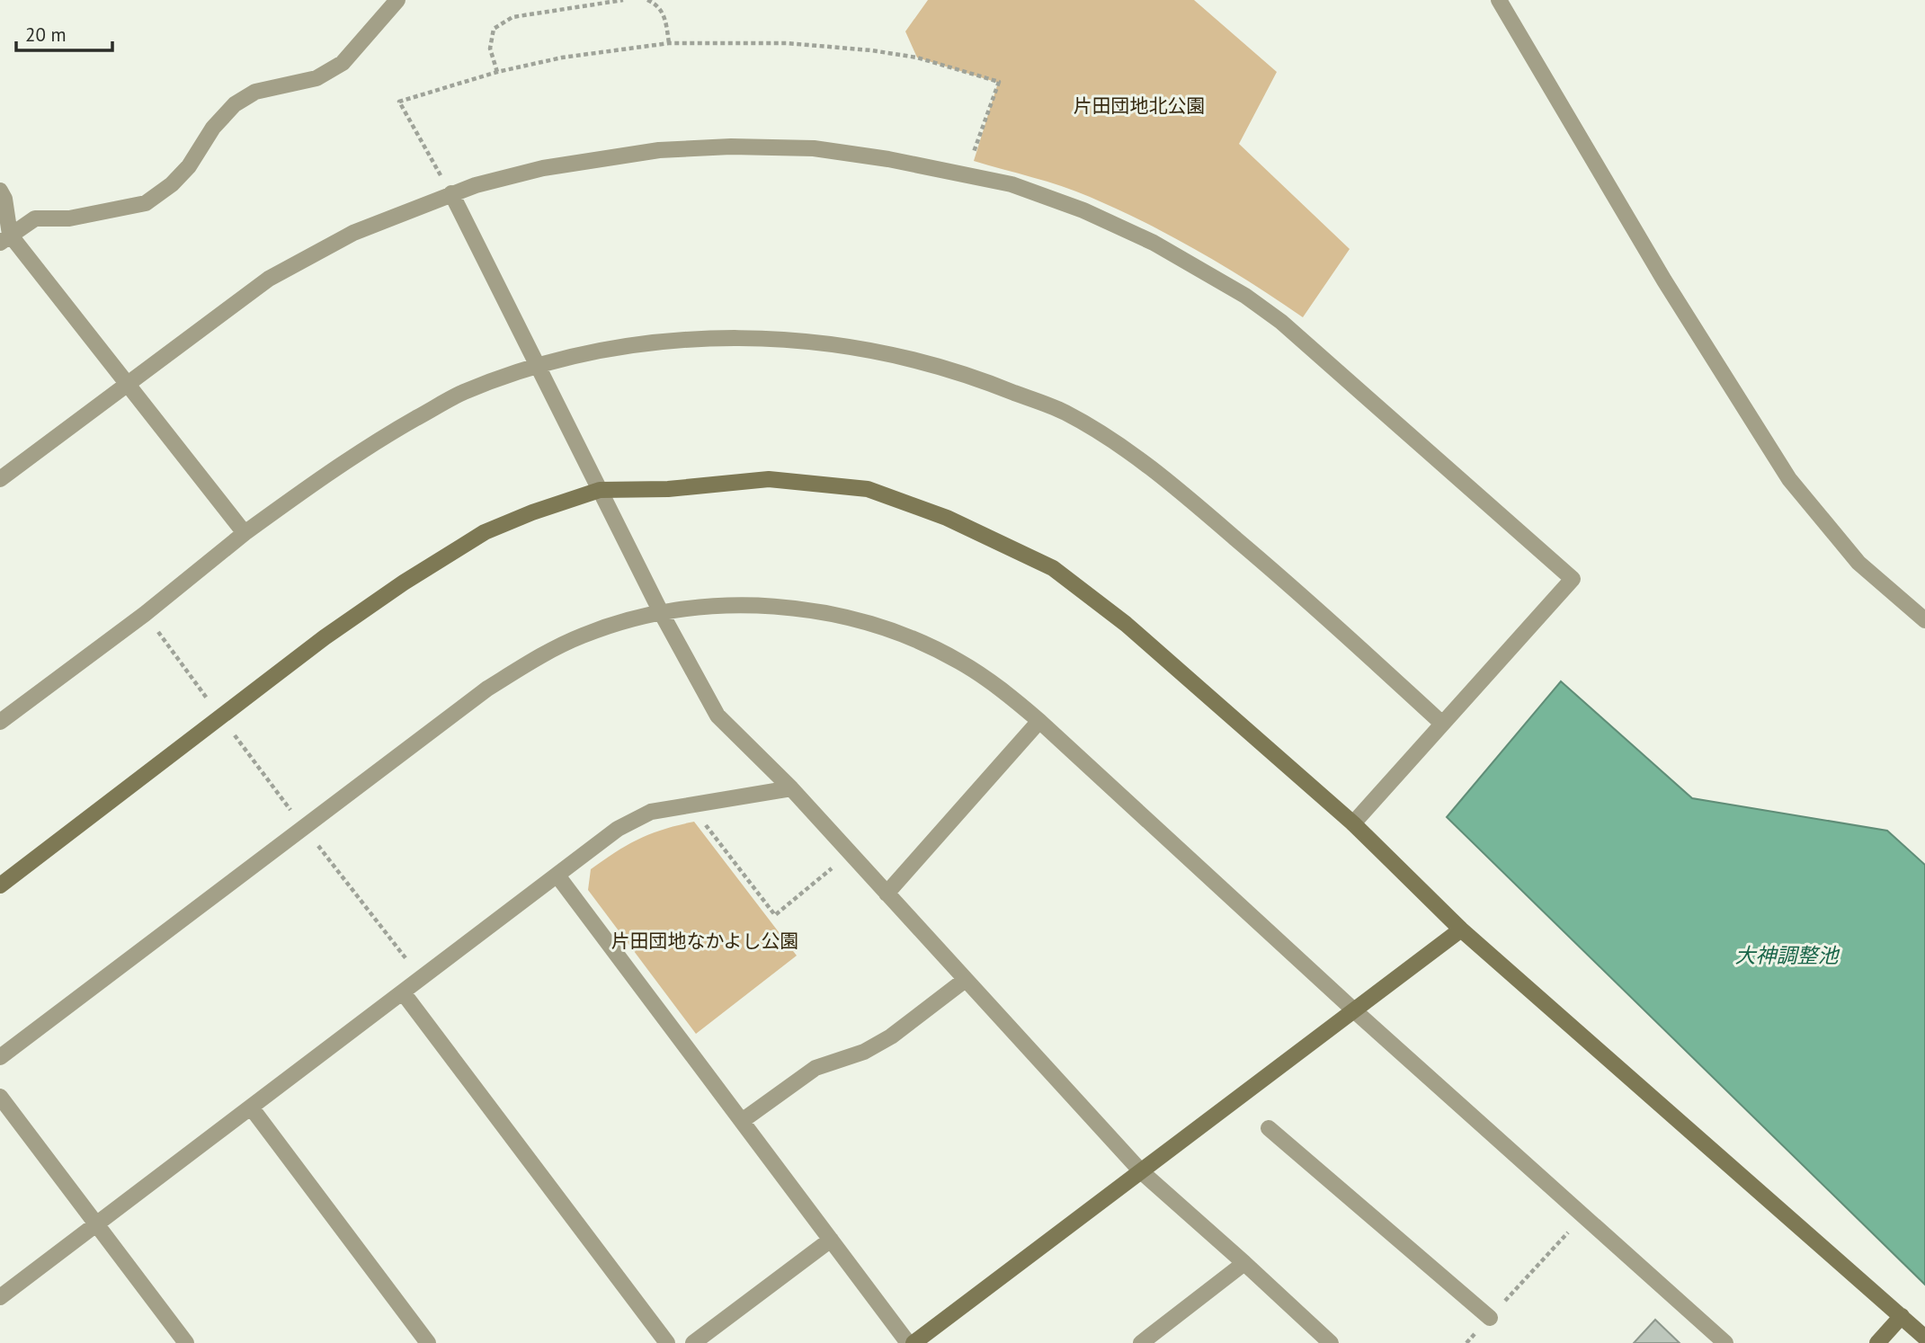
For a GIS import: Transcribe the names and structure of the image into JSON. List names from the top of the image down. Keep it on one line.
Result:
{"water":["大神調整池"],"parks":["片田団地北公園","片田団地なかよし公園"],"scale_bar":"20 m"}
